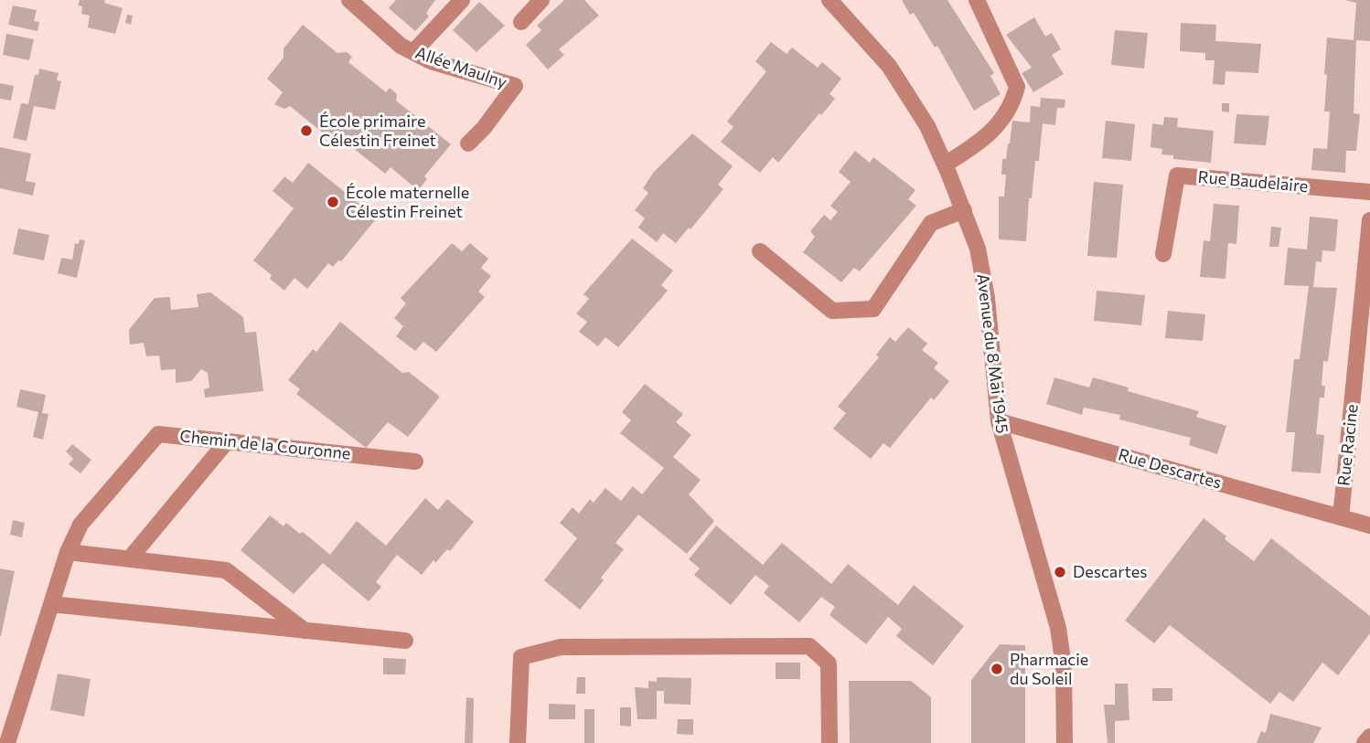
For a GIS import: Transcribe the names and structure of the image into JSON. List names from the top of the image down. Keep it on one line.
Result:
{"streets":{"street":["Allée Maulny","Rue Baudelaire","Avenue du 8 Mai 1945","Chemin de la Couronne","Rue Racine","Rue Descartes"]},"crossings":[["Avenue du 8 Mai 1945","Rue Descartes"],["Rue Racine","Rue Descartes"]],"places":["École primaire Célestin Freinet","École maternelle Célestin Freinet","Descartes","Pharmacie du Soleil"]}
